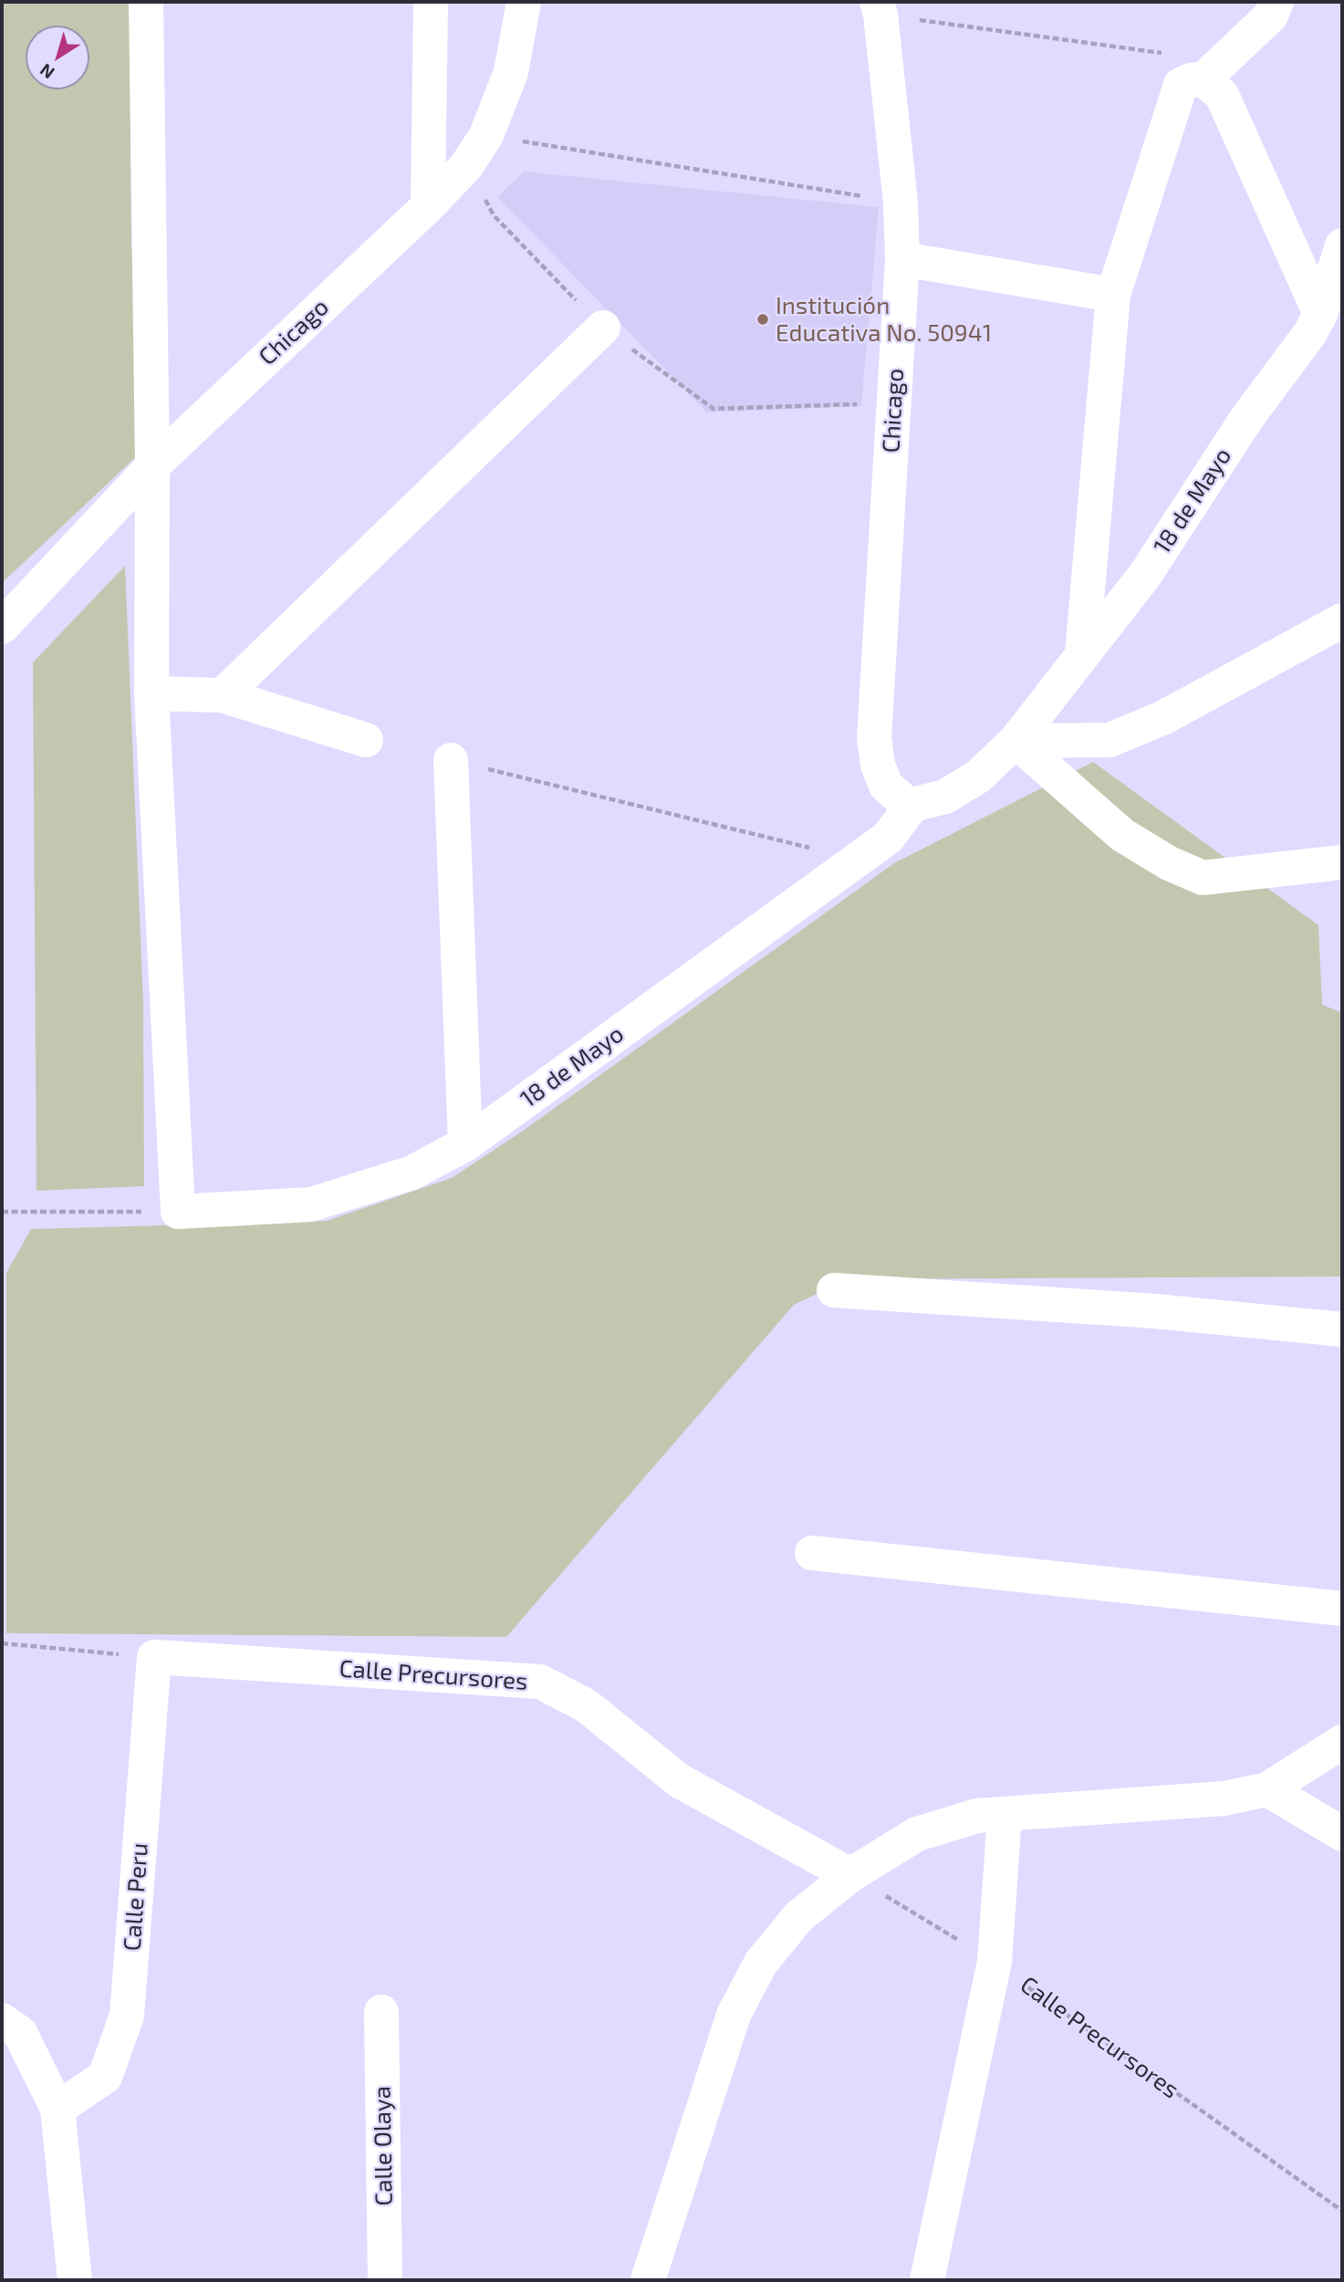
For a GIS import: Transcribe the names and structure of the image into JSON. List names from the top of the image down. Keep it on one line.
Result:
{"streets":{"street":["Chicago","18 de Mayo","Calle Precursores","Calle Peru","Calle Olaya"]},"crossings":[["Chicago","18 de Mayo"],["Calle Precursores","Calle Peru"]],"places":["Institución Educativa No. 50941"],"north":"bottom left"}
